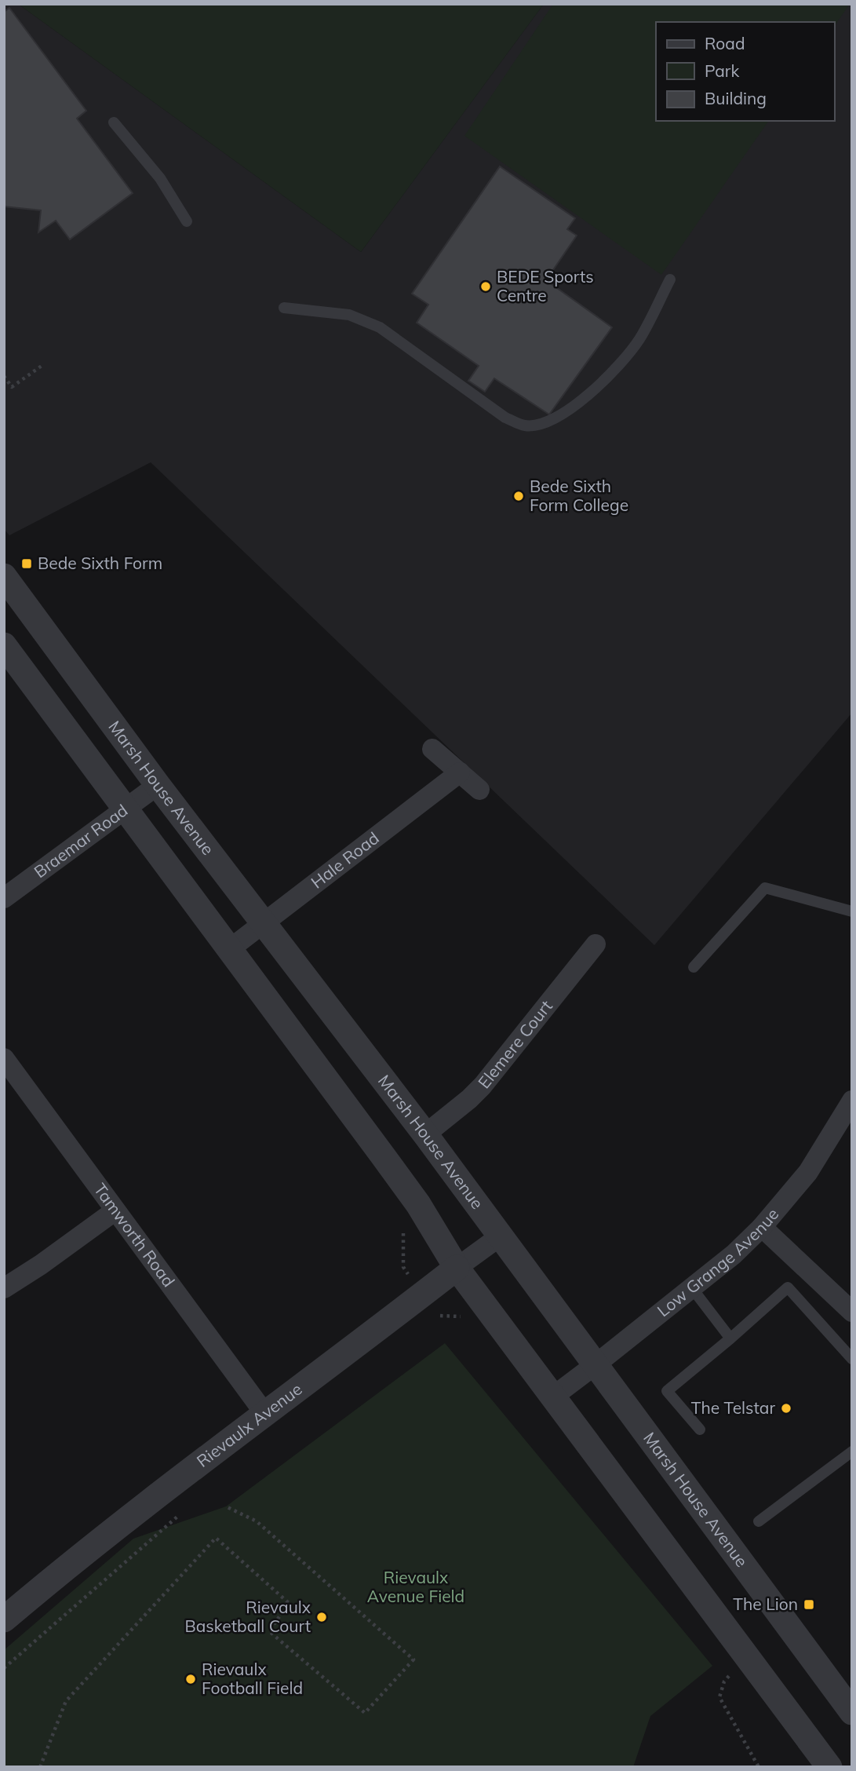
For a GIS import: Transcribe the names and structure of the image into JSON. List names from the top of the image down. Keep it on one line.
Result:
{"streets":{"street":["Marsh House Avenue","Braemar Road","Hale Road","Elemere Court","Tamworth Road","Low Grange Avenue","Rievaulx Avenue"]},"crossings":[["Marsh House Avenue","Braemar Road"],["Marsh House Avenue","Hale Road"],["Marsh House Avenue","Elemere Court"],["Marsh House Avenue","Low Grange Avenue"],["Marsh House Avenue","Rievaulx Avenue"],["Tamworth Road","Rievaulx Avenue"]],"parks":["Rievaulx Avenue Field"],"places":{"other":["BEDE Sports Centre","Bede Sixth Form College","The Telstar","Rievaulx Basketball Court","Rievaulx Football Field"],"transit":["Bede Sixth Form","The Lion"]},"legend":["Road","Park","Building"]}
